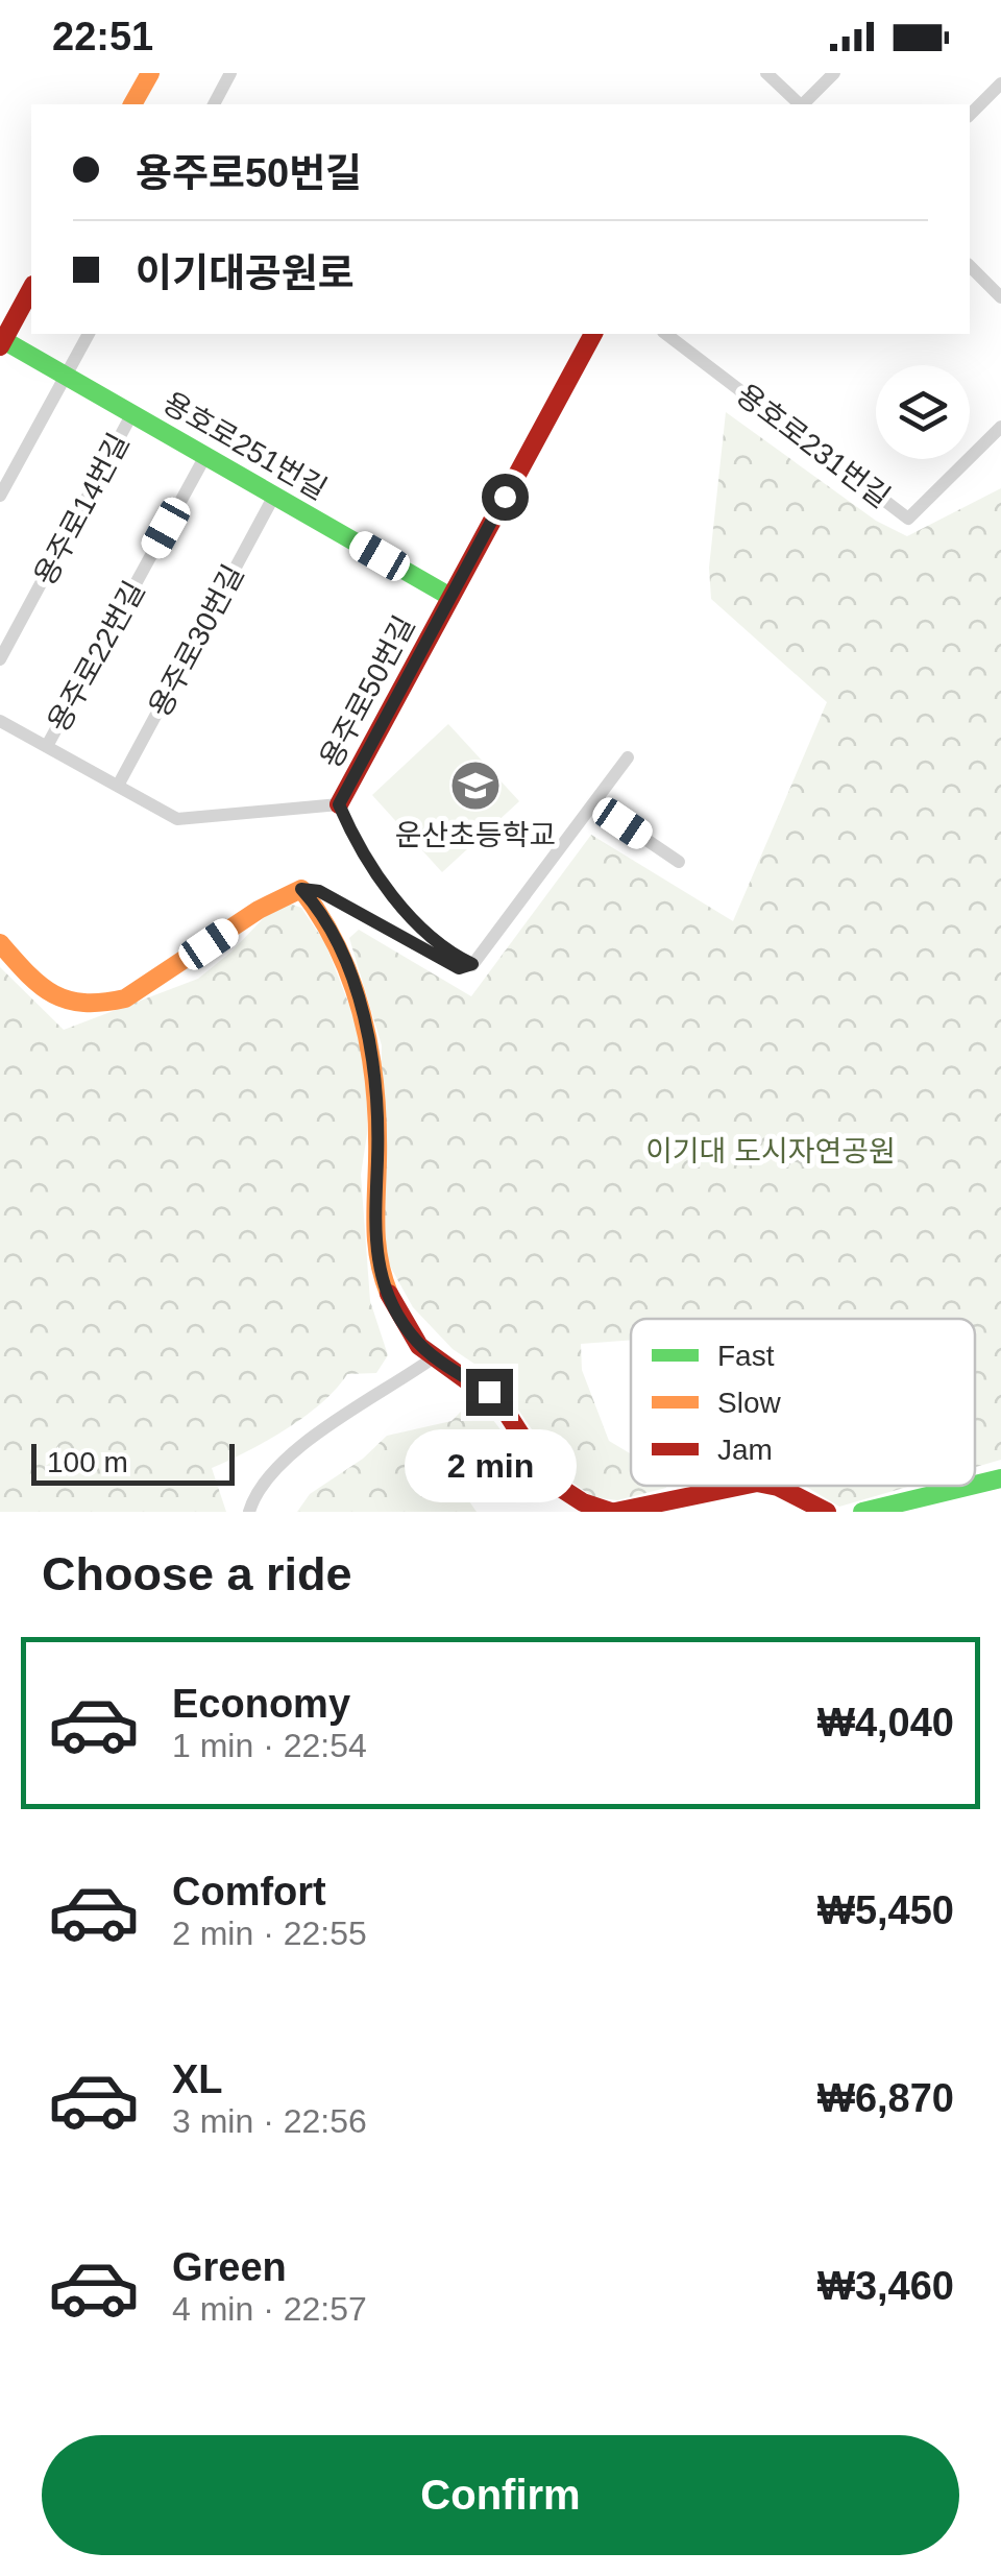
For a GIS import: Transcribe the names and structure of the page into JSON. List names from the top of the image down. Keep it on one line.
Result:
{"streets":{"street":["용호로251번길","용호로231번길","용주로14번길","용주로30번길","용주로22번길","용주로50번길"]},"crossings":[["용호로251번길","용주로14번길"],["용호로251번길","용주로30번길"],["용호로251번길","용주로22번길"],["용호로251번길","용주로50번길"]],"parks":["이기대 도시자연공원"],"places":{"school or university":["운산초등학교"]},"legend":["Fast","Slow","Jam"],"scale_bar":"100 m","page":{"status":"22:51","banner":["용주로50번길","이기대공원로"],"bubble":"2 min","scale":"100 m","heading":"Choose a ride","list":[{"name":"Economy","note":"1 min · 22:54","value":"₩4,040"},{"name":"Comfort","note":"2 min · 22:55","value":"₩5,450"},{"name":"XL","note":"3 min · 22:56","value":"₩6,870"},{"name":"Green","note":"4 min · 22:57","value":"₩3,460"}],"buttons":"Confirm"}}
